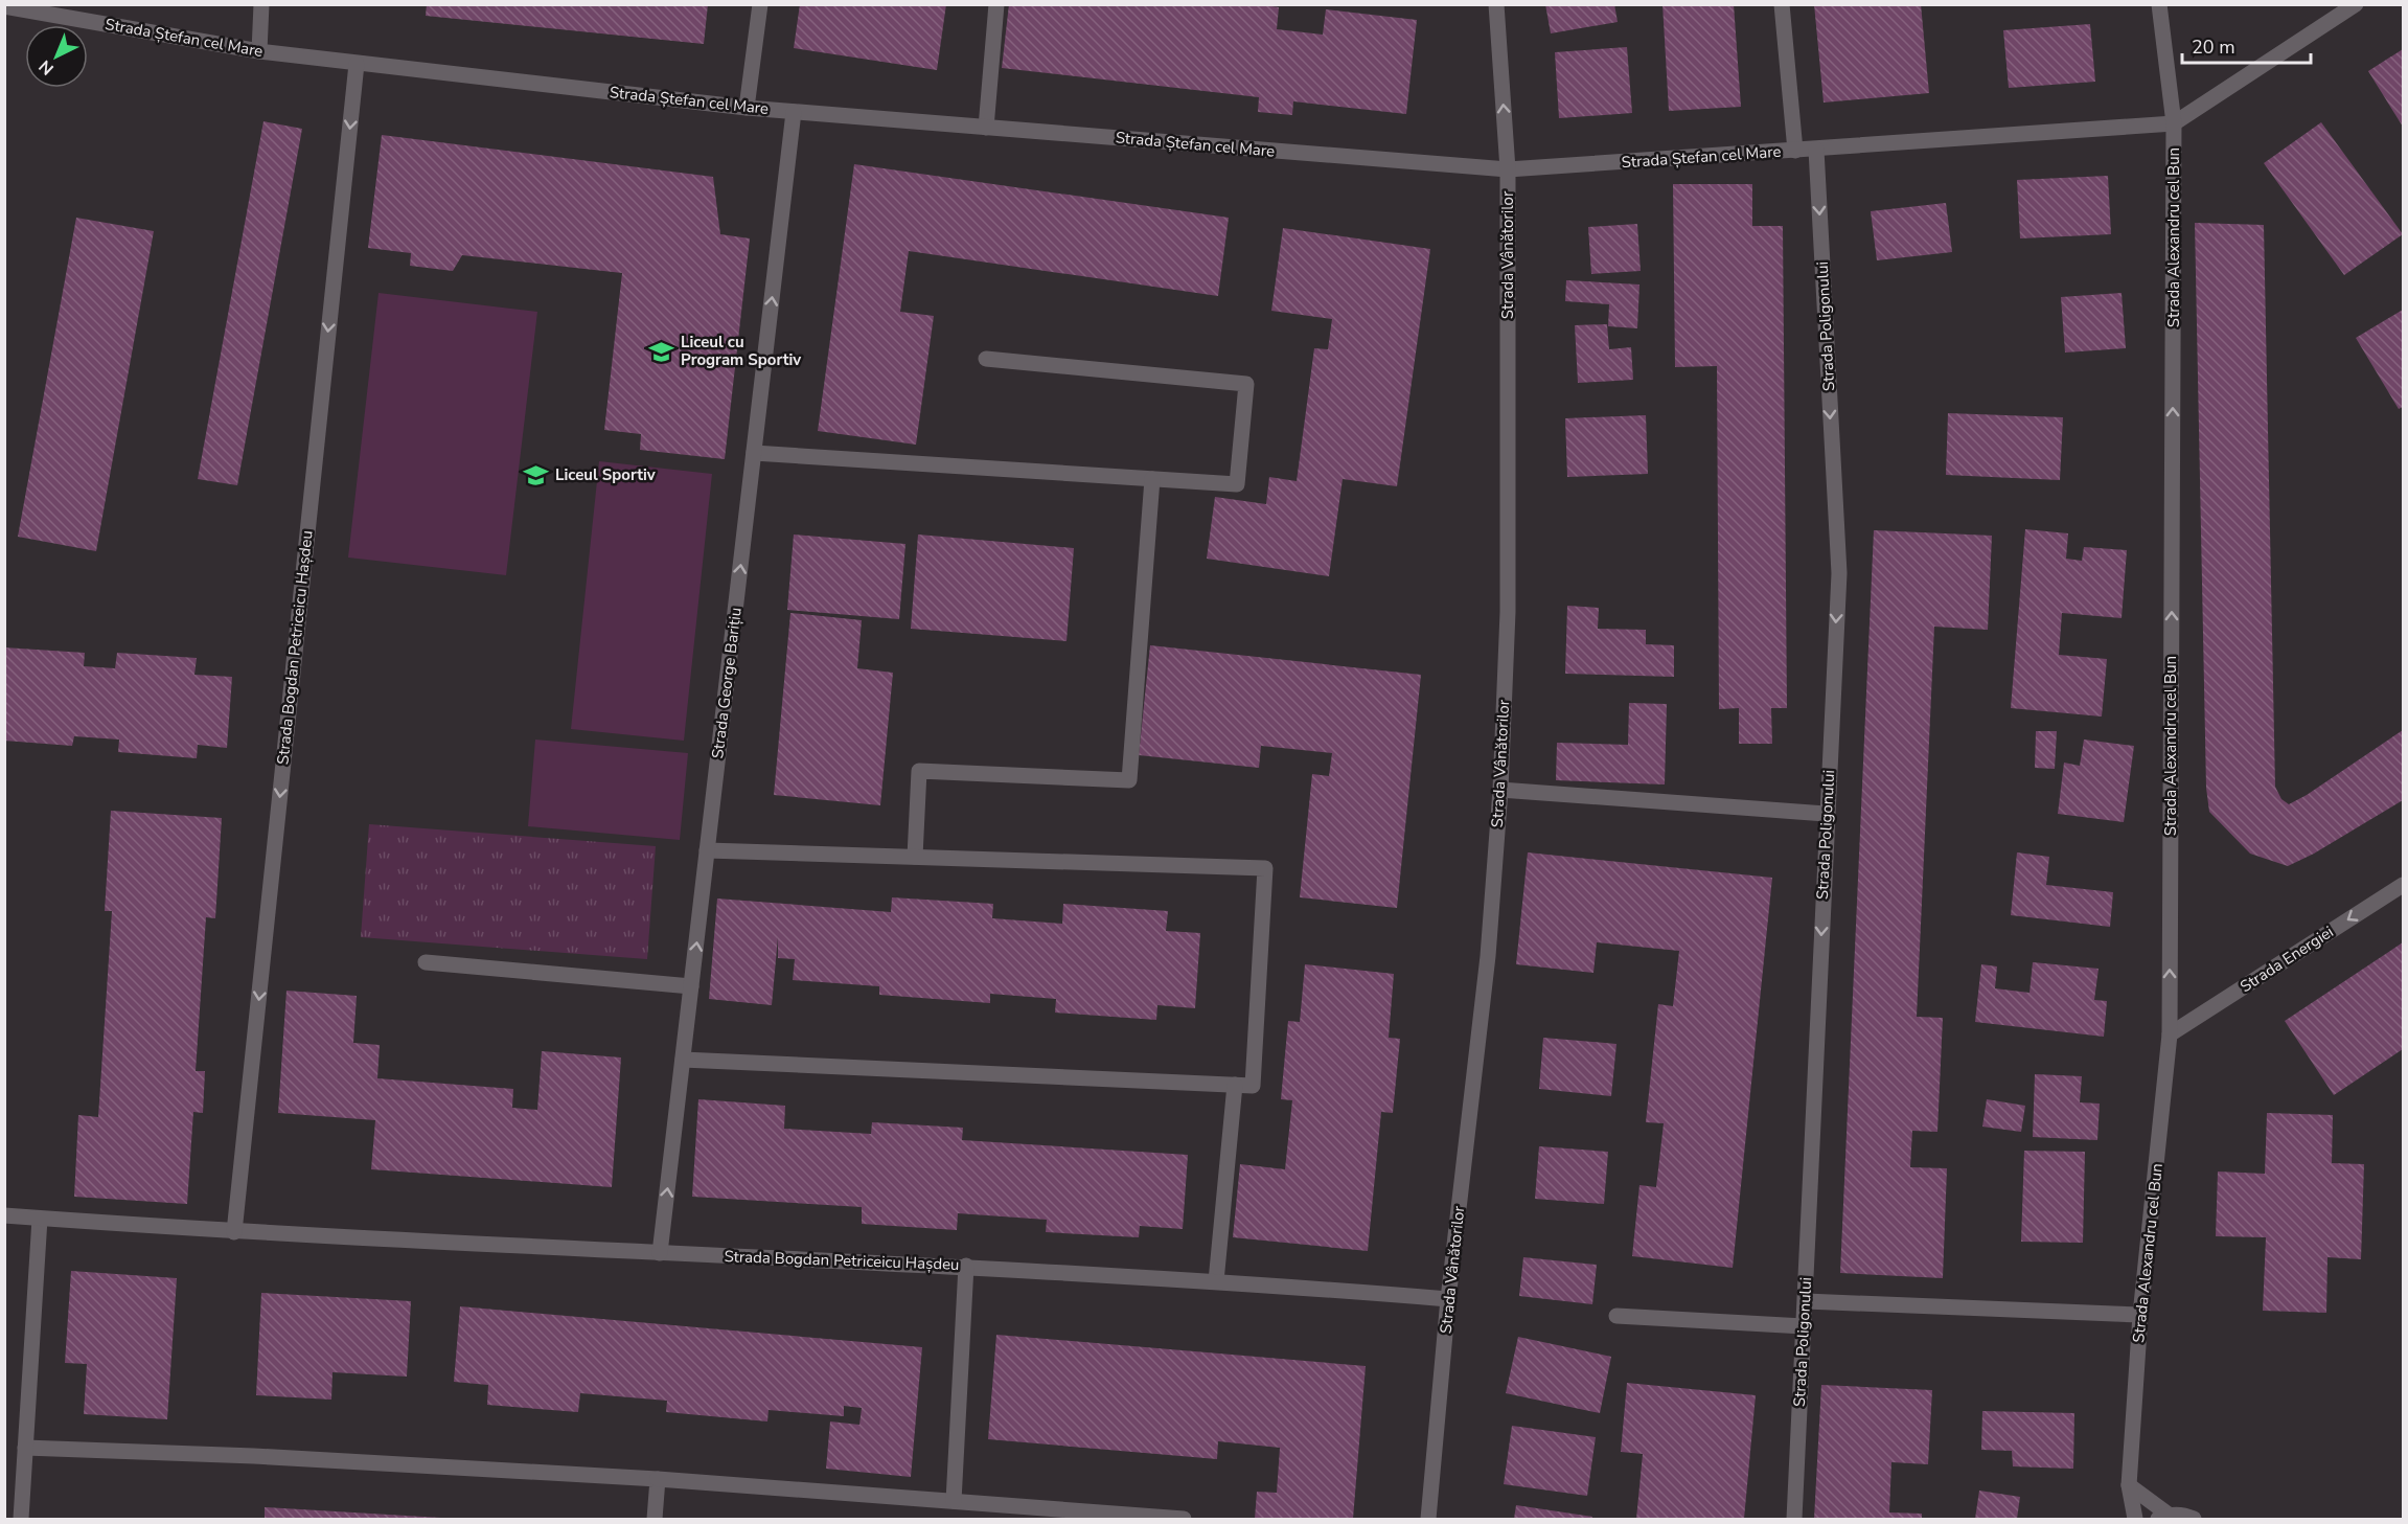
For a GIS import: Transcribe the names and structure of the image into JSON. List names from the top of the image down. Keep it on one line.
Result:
{"streets":{"street":["Strada Ștefan cel Mare","Strada Alexandru cel Bun","Strada Vânătorilor","Strada Poligonului","Strada Bogdan Petriceicu Hașdeu","Strada George Barițiu","Strada Energiei"]},"crossings":[["Strada Ștefan cel Mare","Strada Alexandru cel Bun"],["Strada Ștefan cel Mare","Strada Vânătorilor"],["Strada Ștefan cel Mare","Strada Poligonului"],["Strada Ștefan cel Mare","Strada Bogdan Petriceicu Hașdeu"],["Strada Ștefan cel Mare","Strada George Barițiu"],["Strada Alexandru cel Bun","Strada Energiei"],["Strada Vânătorilor","Strada Bogdan Petriceicu Hașdeu"],["Strada Bogdan Petriceicu Hașdeu","Strada George Barițiu"]],"one_way":["Strada Alexandru cel Bun","Strada Poligonului","Strada Bogdan Petriceicu Hașdeu","Strada George Barițiu","Strada Energiei"],"places":{"school or university":["Liceul cu Program Sportiv","Liceul Sportiv"]},"scale_bar":"20 m","north":"bottom left"}
